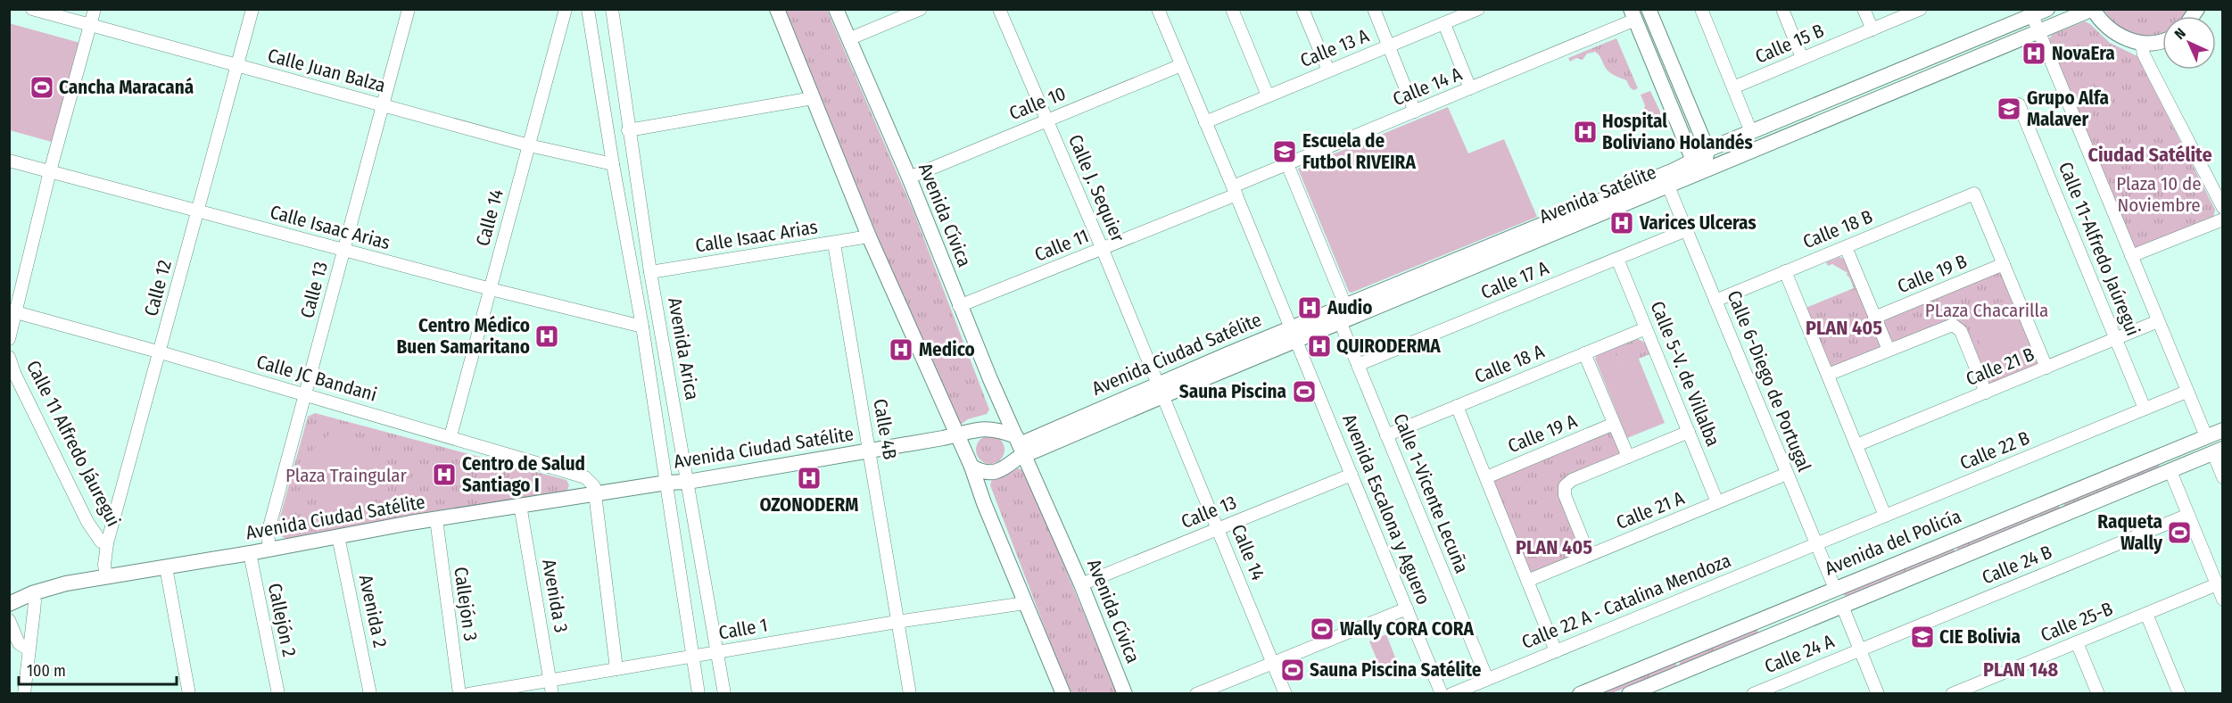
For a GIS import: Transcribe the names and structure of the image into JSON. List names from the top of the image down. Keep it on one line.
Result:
{"streets":{"main road":["Avenida Satélite","Avenida Cívica","Avenida Ciudad Satélite","Avenida del Policía"],"street":["Calle 15 B","Calle 13 A","Calle Juan Balza","Calle 14 A","Calle 10","Calle J. Sequier","Calle 14","Calle Isaac Arias","Calle 18 B","Calle 11","Calle 11-Alfredo Jaúregui","Calle 19 B","Calle 17 A","Calle 12","Calle 13","Avenida Arica","Calle 18 A","Calle 21 B","Calle 5-V. de Villalba","Calle JC Bandani","Calle 6-Diego de Portugal","Calle 4B","Calle 19 A","Calle 11 Alfredo Jáuregui","Calle 22 B","Calle 1-Vicente Lecuña","Avenida Escalona y Aguero","Calle 21 A","Calle 24 B","Avenida 3","Calle 22 A - Catalina Mendoza","Callejón 3","Avenida 2","Callejón 2","Calle 25-B","Calle 1","Calle 24 A"]},"crossings":[["Calle 13 A","Avenida Escalona y Aguero"],["Calle Juan Balza","Calle 14"],["Calle Juan Balza","Calle 12"],["Calle Juan Balza","Calle 13"],["Calle Juan Balza","Avenida Arica"],["Calle 14 A","Calle 11"],["Calle 14 A","Calle 1-Vicente Lecuña"],["Calle 14 A","Avenida Escalona y Aguero"],["Calle 10","Calle J. Sequier"],["Calle 10","Avenida Cívica"],["Calle 10","Avenida Escalona y Aguero"],["Calle J. Sequier","Calle 14"],["Calle J. Sequier","Calle 11"],["Calle J. Sequier","Avenida Ciudad Satélite"],["Avenida Satélite","Avenida Ciudad Satélite"],["Avenida Satélite","Calle 6-Diego de Portugal"],["Avenida Satélite","Calle 1-Vicente Lecuña"],["Avenida Satélite","Avenida Escalona y Aguero"],["Avenida Cívica","Calle 11"],["Avenida Cívica","Calle 13"],["Avenida Cívica","Avenida Ciudad Satélite"],["Calle 14","Calle Isaac Arias"],["Calle 14","Calle 13"],["Calle 14","Avenida Ciudad Satélite"],["Calle 14","Calle JC Bandani"],["Calle Isaac Arias","Calle 12"],["Calle Isaac Arias","Calle 13"],["Calle Isaac Arias","Avenida Arica"],["Calle Isaac Arias","Calle 4B"],["Calle 18 B","Calle 19 B"],["Calle 18 B","Calle 6-Diego de Portugal"],["Calle 11","Avenida Escalona y Aguero"],["Calle 11-Alfredo Jaúregui","Calle 21 B"],["Calle 11-Alfredo Jaúregui","Calle 22 B"],["Calle 17 A","Calle 5-V. de Villalba"],["Calle 17 A","Calle 6-Diego de Portugal"],["Calle 17 A","Calle 1-Vicente Lecuña"],["Calle 12","Avenida Ciudad Satélite"],["Calle 12","Calle JC Bandani"],["Calle 12","Calle 11 Alfredo Jáuregui"],["Calle 13","Avenida Ciudad Satélite"],["Calle 13","Calle JC Bandani"],["Calle 13","Avenida Escalona y Aguero"],["Avenida Arica","Avenida Ciudad Satélite"],["Avenida Arica","Calle 1"],["Avenida Ciudad Satélite","Calle JC Bandani"],["Avenida Ciudad Satélite","Calle 4B"],["Avenida Ciudad Satélite","Avenida Escalona y Aguero"],["Avenida Ciudad Satélite","Avenida 3"],["Avenida Ciudad Satélite","Callejón 3"],["Avenida Ciudad Satélite","Avenida 2"],["Avenida Ciudad Satélite","Callejón 2"],["Calle 18 A","Calle 5-V. de Villalba"],["Calle 18 A","Calle 1-Vicente Lecuña"],["Calle 5-V. de Villalba","Calle 21 A"],["Calle 6-Diego de Portugal","Calle 22 B"],["Calle 6-Diego de Portugal","Calle 21 A"],["Calle 6-Diego de Portugal","Avenida del Policía"],["Calle 6-Diego de Portugal","Calle 22 A - Catalina Mendoza"],["Calle 4B","Calle 1"],["Calle 22 B","Calle 22 A - Catalina Mendoza"],["Calle 1-Vicente Lecuña","Calle 22 A - Catalina Mendoza"],["Calle 24 B","Calle 24 A"],["Avenida 3","Calle 1"]],"districts":["Ciudad Satélite","PLAN 405","PLAN 405","PLAN 148"],"parks":["Plaza 10 de Noviembre","PLaza Chacarilla","Plaza Traingular"],"places":{"hospital":["NovaEra","Hospital Boliviano Holandés","Varices Ulceras","Audio","Centro Médico Buen Samaritano","QUIRODERMA","Medico","Centro de Salud Santiago I","OZONODERM"],"sports":["Cancha Maracaná","Sauna Piscina","Raqueta Wally","Wally CORA CORA","Sauna Piscina Satélite"],"school or university":["Grupo Alfa Malaver","Escuela de Futbol RIVEIRA","CIE Bolivia"]},"scale_bar":"100 m","north":"top left"}
